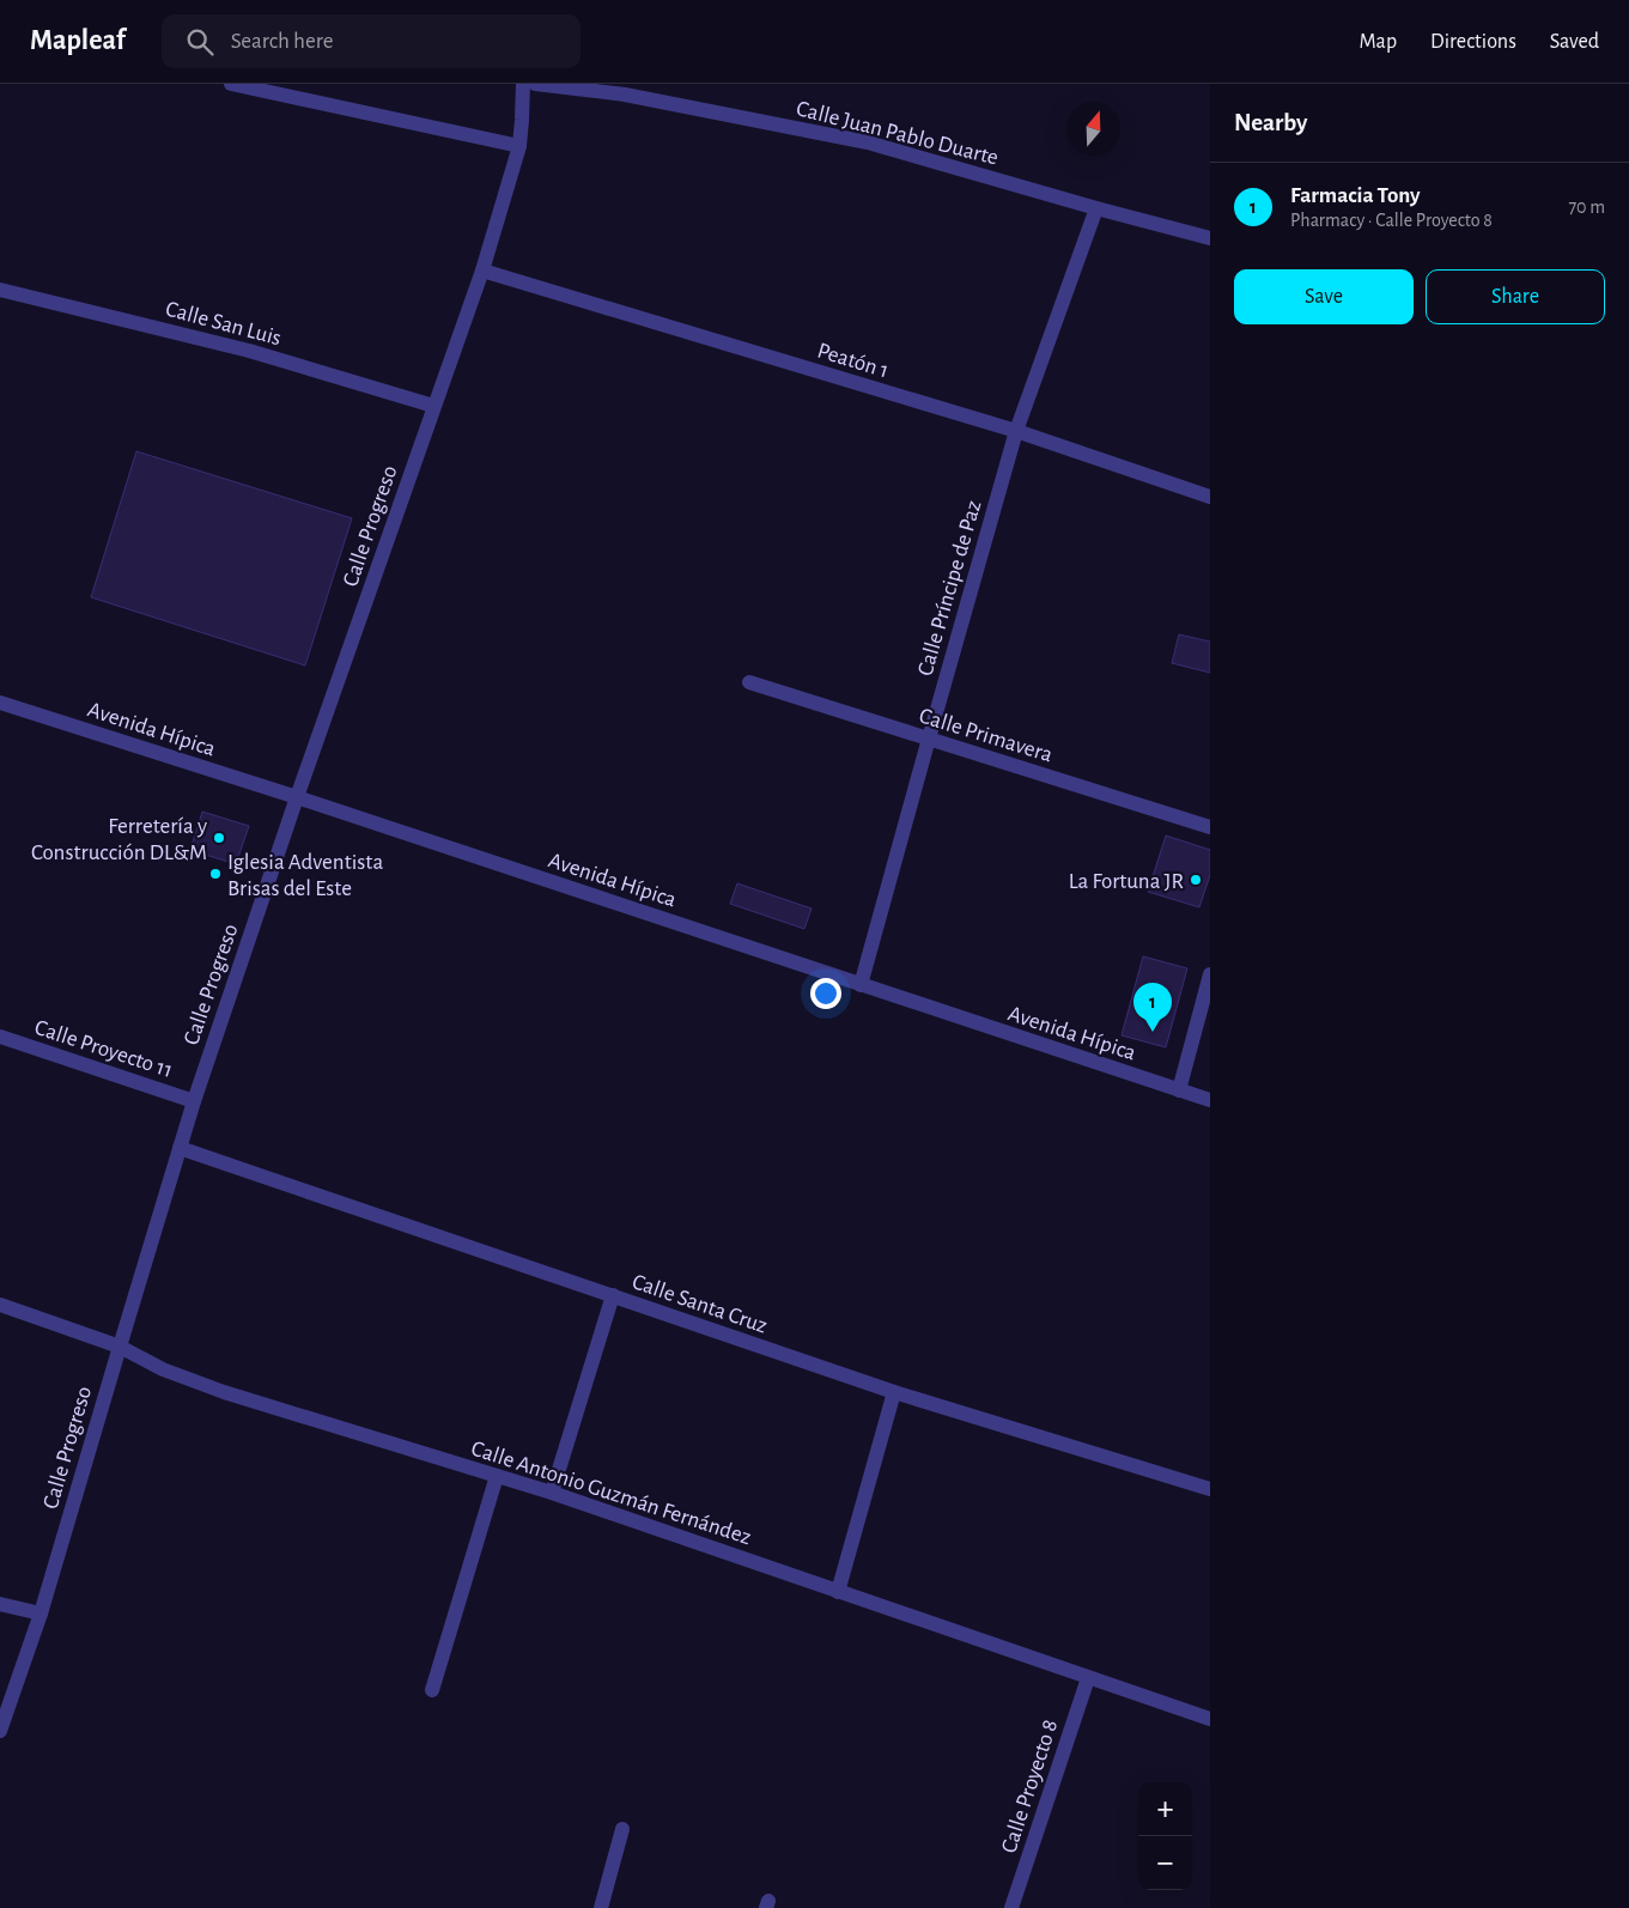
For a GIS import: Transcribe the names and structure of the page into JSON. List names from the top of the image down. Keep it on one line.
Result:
{"streets":{"street":["Calle Juan Pablo Duarte","Calle San Luis","Peatón 1","Calle Progreso","Calle Príncipe de Paz","Avenida Hípica","Calle Primavera","Calle Proyecto 11","Calle Santa Cruz","Calle Antonio Guzmán Fernández","Calle Proyecto 8"]},"crossings":[["Calle Juan Pablo Duarte","Calle Príncipe de Paz"],["Calle San Luis","Calle Progreso"],["Peatón 1","Calle Progreso"],["Peatón 1","Calle Príncipe de Paz"],["Calle Progreso","Avenida Hípica"],["Calle Progreso","Calle Proyecto 11"],["Calle Progreso","Calle Santa Cruz"],["Calle Progreso","Calle Antonio Guzmán Fernández"],["Calle Príncipe de Paz","Avenida Hípica"],["Calle Príncipe de Paz","Calle Primavera"],["Calle Antonio Guzmán Fernández","Calle Proyecto 8"]],"places":["Ferretería y Construcción DL&M","Iglesia Adventista Brisas del Este","La Fortuna JR"],"north":"top","page":{"header":"Mapleaf","search":"Search here","nav":["Map","Directions","Saved"],"heading":"Nearby","list":[{"mark":"1","name":"Farmacia Tony","note":"Pharmacy · Calle Proyecto 8","value":"70 m"}],"buttons":["Save","Share"],"pins":"1","map_buttons":["+","−"]}}
